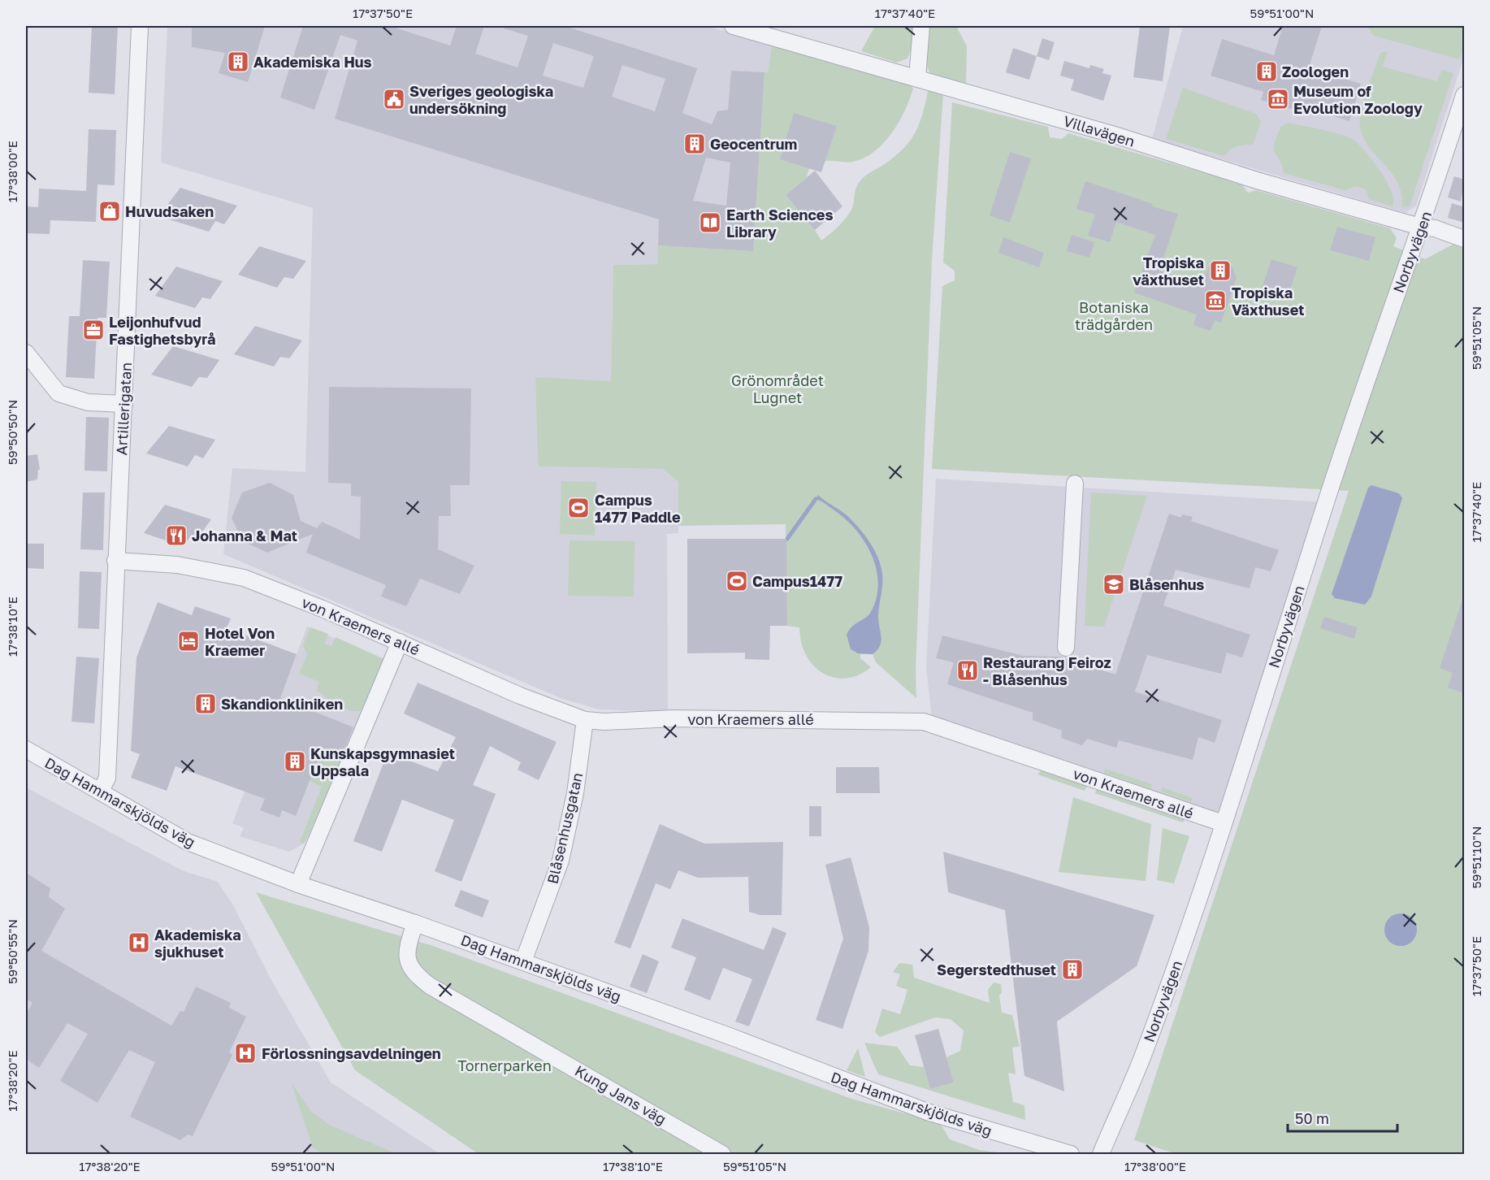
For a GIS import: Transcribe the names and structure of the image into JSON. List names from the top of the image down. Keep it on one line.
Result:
{"streets":{"street":["Villavägen","Norbyvägen","Artillerigatan","von Kraemers allé","Dag Hammarskjölds väg","Blåsenhusgatan","Kung Jans väg"]},"crossings":[["Villavägen","Norbyvägen"],["Norbyvägen","von Kraemers allé"],["Artillerigatan","von Kraemers allé"],["Artillerigatan","Dag Hammarskjölds väg"],["von Kraemers allé","Blåsenhusgatan"],["Dag Hammarskjölds väg","Blåsenhusgatan"],["Dag Hammarskjölds väg","Kung Jans väg"]],"parks":["Botaniska trädgården","Grönområdet Lugnet","Tornerparken"],"places":{"building":["Akademiska Hus","Zoologen","Geocentrum","Tropiska växthuset","Skandionkliniken","Kunskapsgymnasiet Uppsala","Segerstedthuset"],"public building":["Sveriges geologiska undersökning"],"museum":["Museum of Evolution Zoology","Tropiska Växthuset"],"shop":["Huvudsaken"],"library":["Earth Sciences Library"],"office":["Leijonhufvud Fastighetsbyrå"],"sports":["Campus 1477 Paddle","Campus1477"],"restaurant":["Johanna & Mat","Restaurang Feiroz - Blåsenhus"],"school or university":["Blåsenhus"],"hotel":["Hotel Von Kraemer"],"hospital":["Akademiska sjukhuset","Förlossningsavdelningen"]},"scale_bar":"50 m","coordinates":["17°37'50\"E","17°37'40\"E","59°51'00\"N","17°38'00\"E","59°51'05\"N","59°50'50\"N","17°38'10\"E","59°51'10\"N","59°50'55\"N","17°38'20\"E"]}
